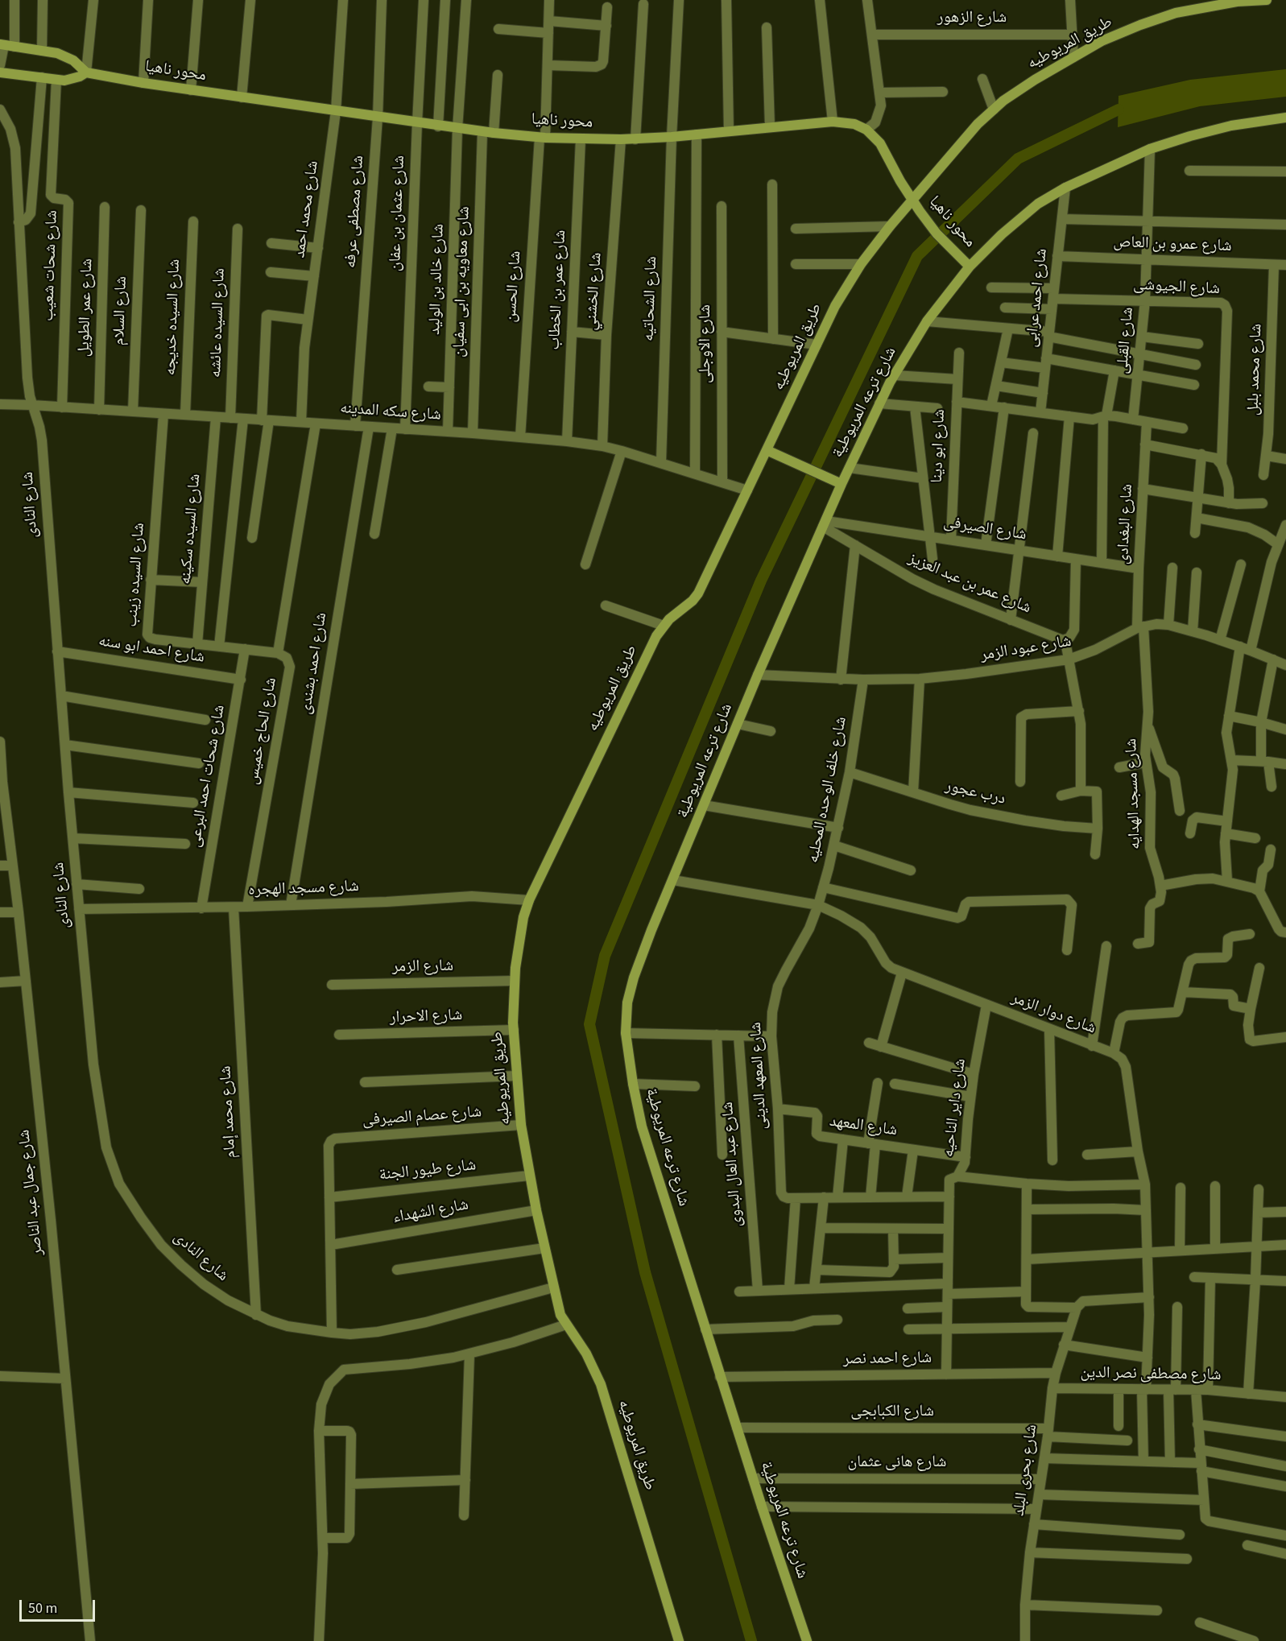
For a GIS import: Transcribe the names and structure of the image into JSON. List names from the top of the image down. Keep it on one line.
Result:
{"streets":{"main road":["طريق المريوطيه","محور ناهيا","شارع ترعه المريوطية"],"street":["شارع الزهور","شارع محمد احمد","شارع مصطفى عرفه","شارع عثمان بن عفان","شارع عمرو بن العاص","شارع شحات شعيب","شارع خالد بن الوليد","شارع معاويه بن ابى سفيان","شارع الحسن","شارع الجيوشى","شارع عمر بن الخطاب","شارع الخشني","شارع احمد عرابى","شارع الشحاتيه","شارع عمر الطويل","شارع السلام","شارع السيده خديجه","شارع السيده عائشه","شارع القبلى","شارع الاوجلى","شارع محمد بلبل","شارع سكه المدينه","شارع ابو دينا","شارع النادى","شارع البغدادى","شارع السيده سكينه","شارع الصيرفى","شارع السيده زينب","شارع عمر بن عبد العزيز","شارع عبود الزمر","شارع احمد ابو سنه","شارع احمد بشندى","شارع الحاج خميس","شارع شحات احمد البرعى","شارع خلف الوحده المحليه","درب عجور","شارع مسجد الهدايه","شارع مسجد الهجره","شارع الزمر","شارع دوار الزمر","شارع الاحرار","شارع المعهد الدينى","شارع داير الناحيه","شارع محمد إمام","شارع عصام الصيرفى","شارع المعهد","شارع عبد العال البدوى","شارع طيور الجنة","شارع جمال عبد الناصر","شارع الشهداء","شارع احمد نصر","شارع مصطفى نصر الدين","شارع الكبابجى","شارع هانى عثمان","شارع بحرى البلد"]},"crossings":[["طريق المريوطيه","محور ناهيا"],["طريق المريوطيه","شارع سكه المدينه"],["طريق المريوطيه","شارع النادى"],["طريق المريوطيه","شارع مسجد الهجره"],["طريق المريوطيه","شارع الزمر"],["طريق المريوطيه","شارع الاحرار"],["طريق المريوطيه","شارع عصام الصيرفى"],["طريق المريوطيه","شارع طيور الجنة"],["طريق المريوطيه","شارع الشهداء"],["محور ناهيا","شارع محمد احمد"],["محور ناهيا","شارع مصطفى عرفه"],["محور ناهيا","شارع عثمان بن عفان"],["محور ناهيا","شارع شحات شعيب"],["محور ناهيا","شارع خالد بن الوليد"],["محور ناهيا","شارع معاويه بن ابى سفيان"],["محور ناهيا","شارع الحسن"],["محور ناهيا","شارع عمر بن الخطاب"],["محور ناهيا","شارع الخشني"],["محور ناهيا","شارع الشحاتيه"],["محور ناهيا","شارع ترعه المريوطية"],["شارع محمد احمد","شارع سكه المدينه"],["شارع مصطفى عرفه","شارع سكه المدينه"],["شارع عثمان بن عفان","شارع سكه المدينه"],["شارع عمرو بن العاص","شارع احمد عرابى"],["شارع عمرو بن العاص","شارع القبلى"],["شارع عمرو بن العاص","شارع محمد بلبل"],["شارع شحات شعيب","شارع سكه المدينه"],["شارع خالد بن الوليد","شارع سكه المدينه"],["شارع معاويه بن ابى سفيان","شارع سكه المدينه"],["شارع الحسن","شارع سكه المدينه"],["شارع الجيوشى","شارع احمد عرابى"],["شارع الجيوشى","شارع القبلى"],["شارع عمر بن الخطاب","شارع سكه المدينه"],["شارع الخشني","شارع سكه المدينه"],["شارع احمد عرابى","شارع ترعه المريوطية"],["شارع الشحاتيه","شارع سكه المدينه"],["شارع عمر الطويل","شارع سكه المدينه"],["شارع السلام","شارع سكه المدينه"],["شارع السيده خديجه","شارع سكه المدينه"],["شارع السيده عائشه","شارع سكه المدينه"],["شارع القبلى","شارع ترعه المريوطية"],["شارع الاوجلى","شارع سكه المدينه"],["شارع ترعه المريوطية","شارع الصيرفى"],["شارع ترعه المريوطية","شارع عمر بن عبد العزيز"],["شارع ترعه المريوطية","شارع عبود الزمر"],["شارع ترعه المريوطية","شارع دوار الزمر"],["شارع ترعه المريوطية","شارع احمد نصر"],["شارع ترعه المريوطية","شارع الكبابجى"],["شارع ترعه المريوطية","شارع هانى عثمان"],["شارع سكه المدينه","شارع النادى"],["شارع سكه المدينه","شارع السيده سكينه"],["شارع سكه المدينه","شارع السيده زينب"],["شارع سكه المدينه","شارع احمد بشندى"],["شارع ابو دينا","شارع الصيرفى"],["شارع النادى","شارع احمد ابو سنه"],["شارع النادى","شارع مسجد الهجره"],["شارع النادى","شارع محمد إمام"],["شارع البغدادى","شارع الصيرفى"],["شارع البغدادى","شارع عبود الزمر"],["شارع البغدادى","شارع مسجد الهدايه"],["شارع السيده سكينه","شارع السيده زينب"],["شارع الصيرفى","شارع عمر بن عبد العزيز"],["شارع السيده زينب","شارع الحاج خميس"],["شارع السيده زينب","شارع شحات احمد البرعى"],["شارع عبود الزمر","شارع خلف الوحده المحليه"],["شارع عبود الزمر","شارع مسجد الهدايه"],["شارع احمد ابو سنه","شارع شحات احمد البرعى"],["شارع احمد بشندى","شارع مسجد الهجره"],["شارع الحاج خميس","شارع مسجد الهجره"],["شارع شحات احمد البرعى","شارع مسجد الهجره"],["شارع خلف الوحده المحليه","درب عجور"],["شارع خلف الوحده المحليه","شارع دوار الزمر"],["شارع خلف الوحده المحليه","شارع المعهد الدينى"],["شارع مسجد الهجره","شارع محمد إمام"],["شارع دوار الزمر","شارع المعهد الدينى"],["شارع دوار الزمر","شارع داير الناحيه"],["شارع المعهد الدينى","شارع المعهد"],["شارع داير الناحيه","شارع المعهد"],["شارع داير الناحيه","شارع احمد نصر"],["شارع عصام الصيرفى","شارع طيور الجنة"],["شارع احمد نصر","شارع بحرى البلد"],["شارع مصطفى نصر الدين","شارع بحرى البلد"],["شارع الكبابجى","شارع بحرى البلد"],["شارع هانى عثمان","شارع بحرى البلد"]],"scale_bar":"50 m"}
